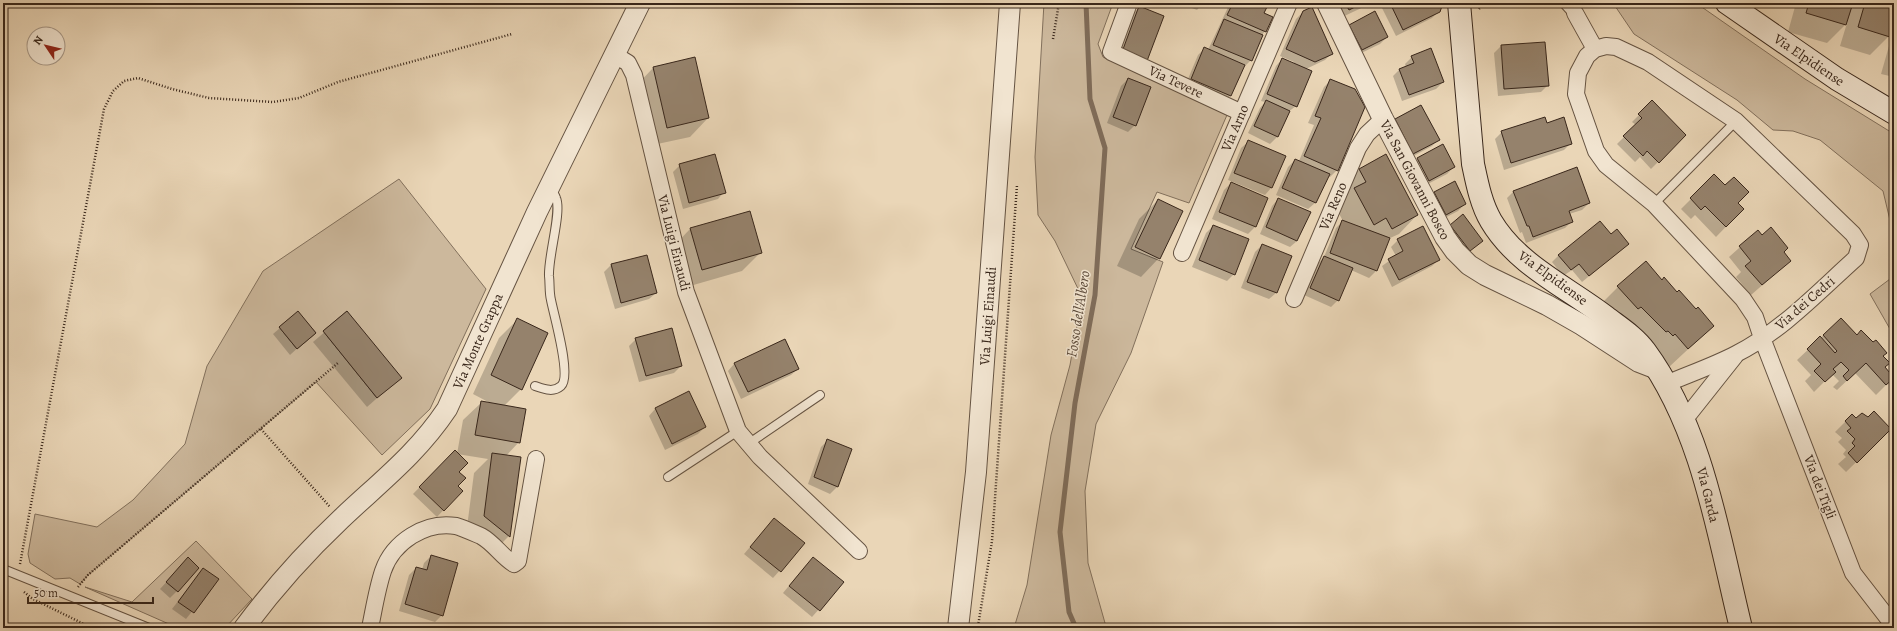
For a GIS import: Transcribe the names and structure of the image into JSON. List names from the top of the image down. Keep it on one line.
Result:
{"streets":{"main road":["Via Elpidiense","Via Garda"],"street":["Via Tevere","Via Arno","Via San Giovanni Bosco","Via Reno","Via Luigi Einaudi","Via dei Cedri","Via Monte Grappa","Via dei Tigli"]},"crossings":[["Via Elpidiense","Via San Giovanni Bosco"],["Via Elpidiense","Via Garda"],["Via Tevere","Via Arno"],["Via San Giovanni Bosco","Via Reno"],["Via San Giovanni Bosco","Via Garda"],["Via Luigi Einaudi","Via Monte Grappa"],["Via dei Cedri","Via dei Tigli"]],"water":["Fosso dell'Albero"],"scale_bar":"50 m","north":"top left"}
